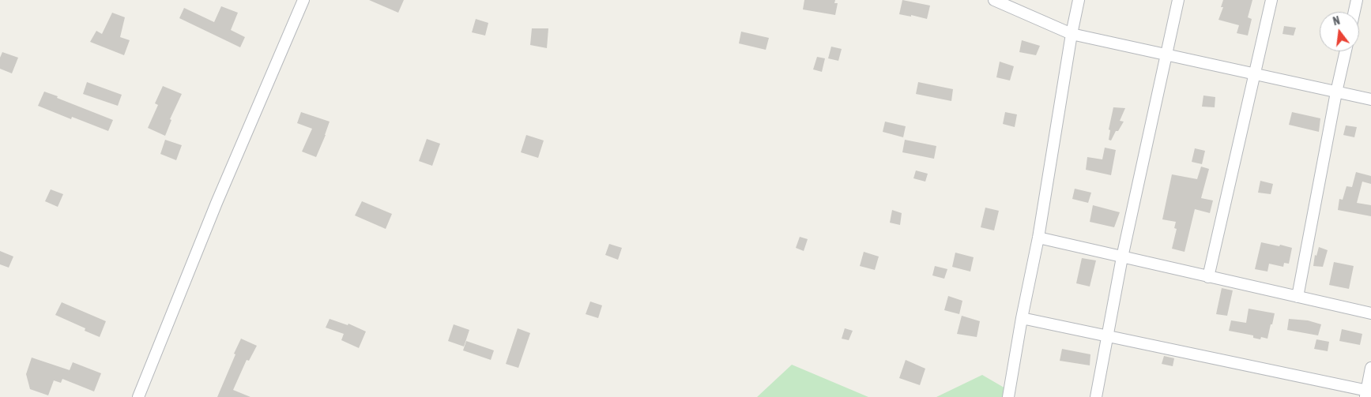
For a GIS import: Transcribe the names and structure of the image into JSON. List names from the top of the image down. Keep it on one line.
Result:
{"north":"top"}
